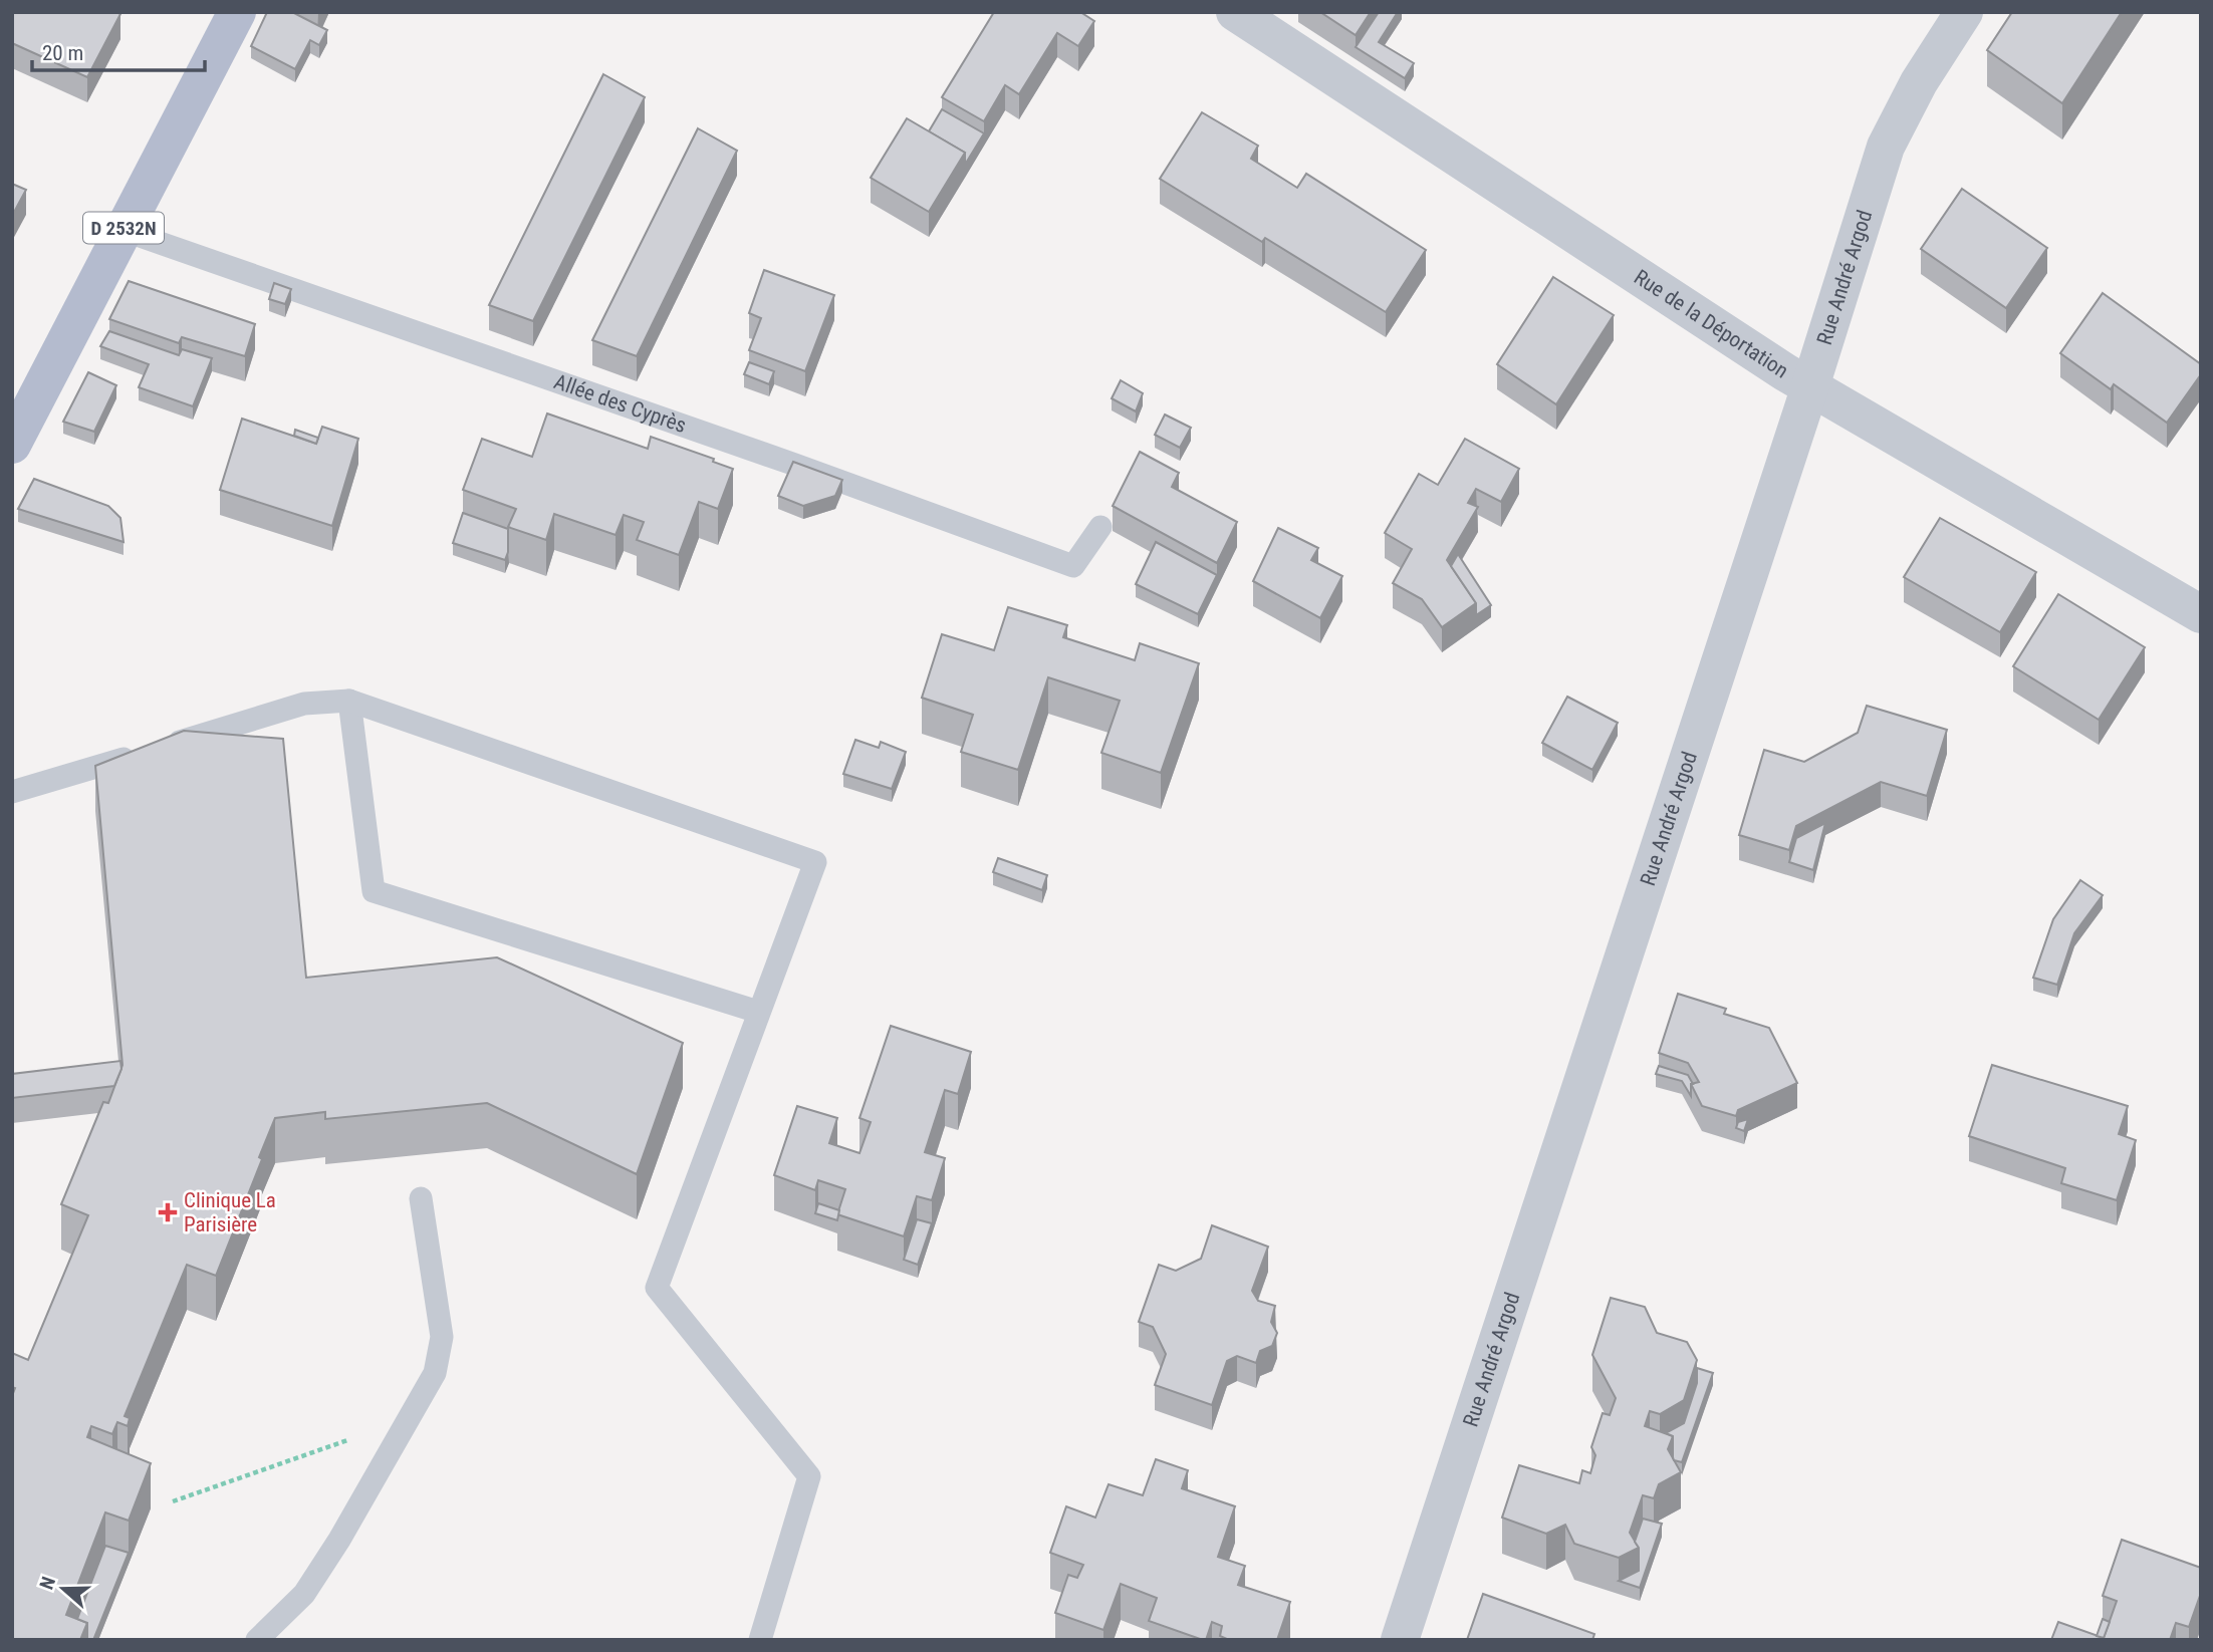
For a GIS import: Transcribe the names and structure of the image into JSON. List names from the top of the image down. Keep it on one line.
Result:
{"streets":{"main road":["D 2532N"],"street":["Rue André Argod","Rue de la Déportation"],"lane":["Allée des Cyprès"]},"crossings":[["D 2532N","Allée des Cyprès"],["Rue André Argod","Rue de la Déportation"]],"places":{"health":["Clinique La Parisière"]},"scale_bar":"20 m","north":"left"}
